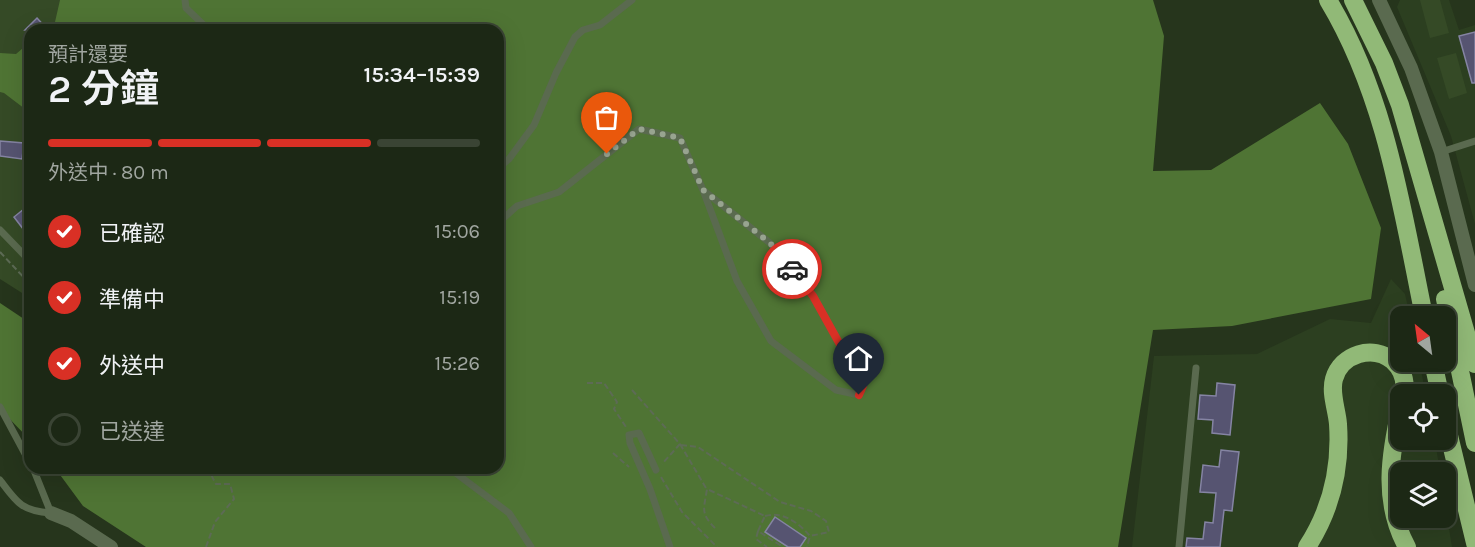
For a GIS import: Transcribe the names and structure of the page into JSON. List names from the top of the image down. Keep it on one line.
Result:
{"north":"top left","page":{"heading":["2 分鐘","預計還要","15:34–15:39"],"bar":"外送中 · 80 m","list":[["已確認","15:06"],["準備中","15:19"],["外送中","15:26"],"已送達"]}}
